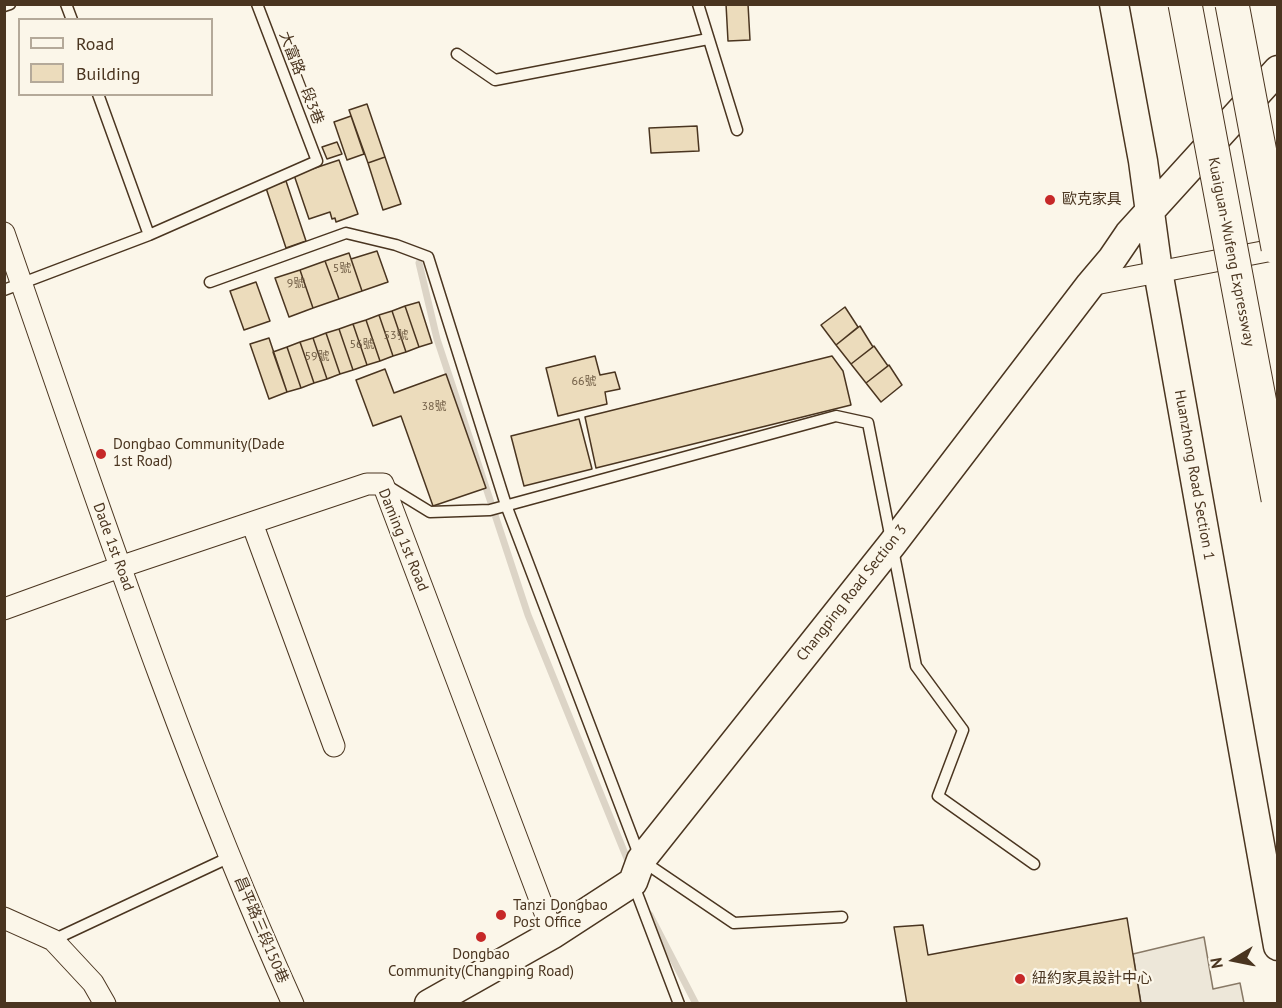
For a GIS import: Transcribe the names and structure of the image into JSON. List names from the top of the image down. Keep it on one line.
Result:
{"streets":{"highway":["Kuaiguan-Wufeng Expressway"],"street":["Huanzhong Road Section 1","Daming 1st Road","Dade 1st Road","Changping Road Section 3","昌平路三段150巷"],"lane":["大富路一段3巷"]},"crossings":[["Huanzhong Road Section 1","Changping Road Section 3"],["Daming 1st Road","Dade 1st Road"],["Daming 1st Road","Changping Road Section 3"],["Dade 1st Road","昌平路三段150巷"]],"places":["歐克家具","Dongbao Community(Dade 1st Road)","Tanzi Dongbao Post Office","Dongbao Community(Changping Road)","紐約家具設計中心"],"house_numbers":["5號","9號","53號","56號","59號","66號","38號"],"legend":["Road","Building"],"north":"left"}
